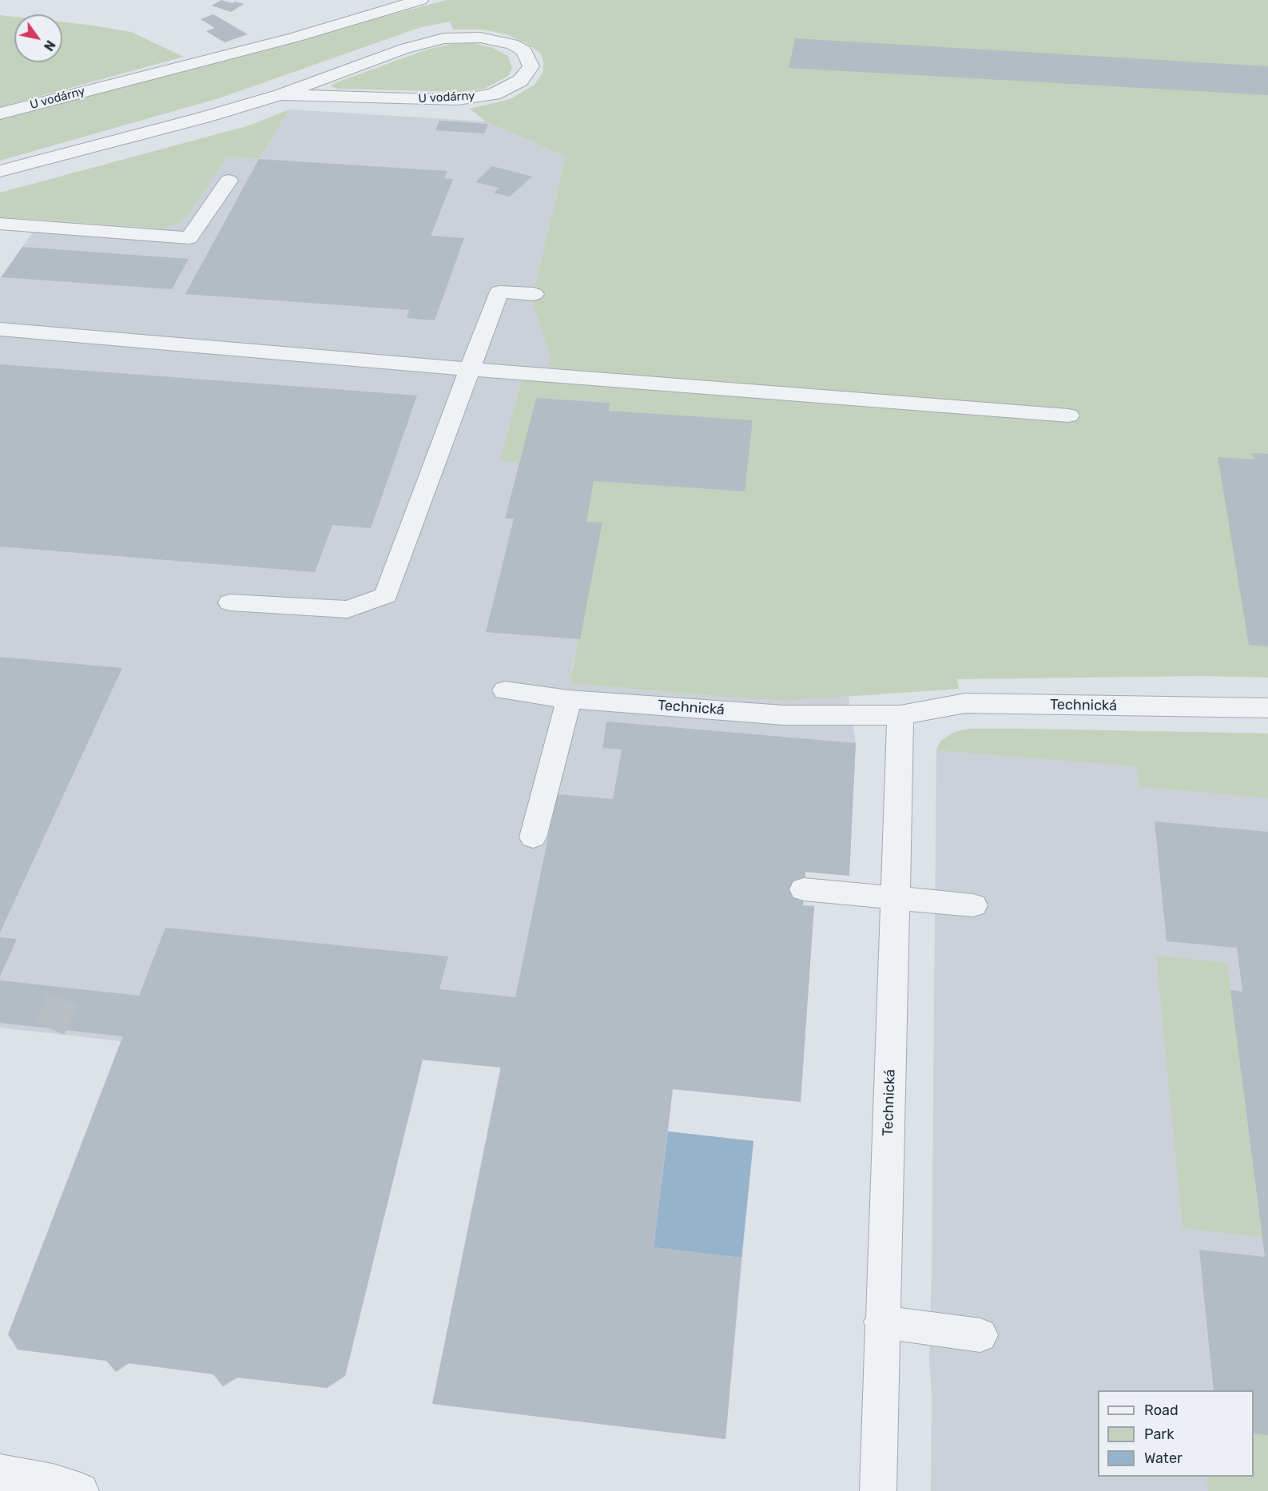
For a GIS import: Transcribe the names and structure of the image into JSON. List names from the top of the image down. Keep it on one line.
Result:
{"streets":{"street":["U vodárny","Technická"]},"legend":["Road","Park","Water"],"north":"bottom right"}
